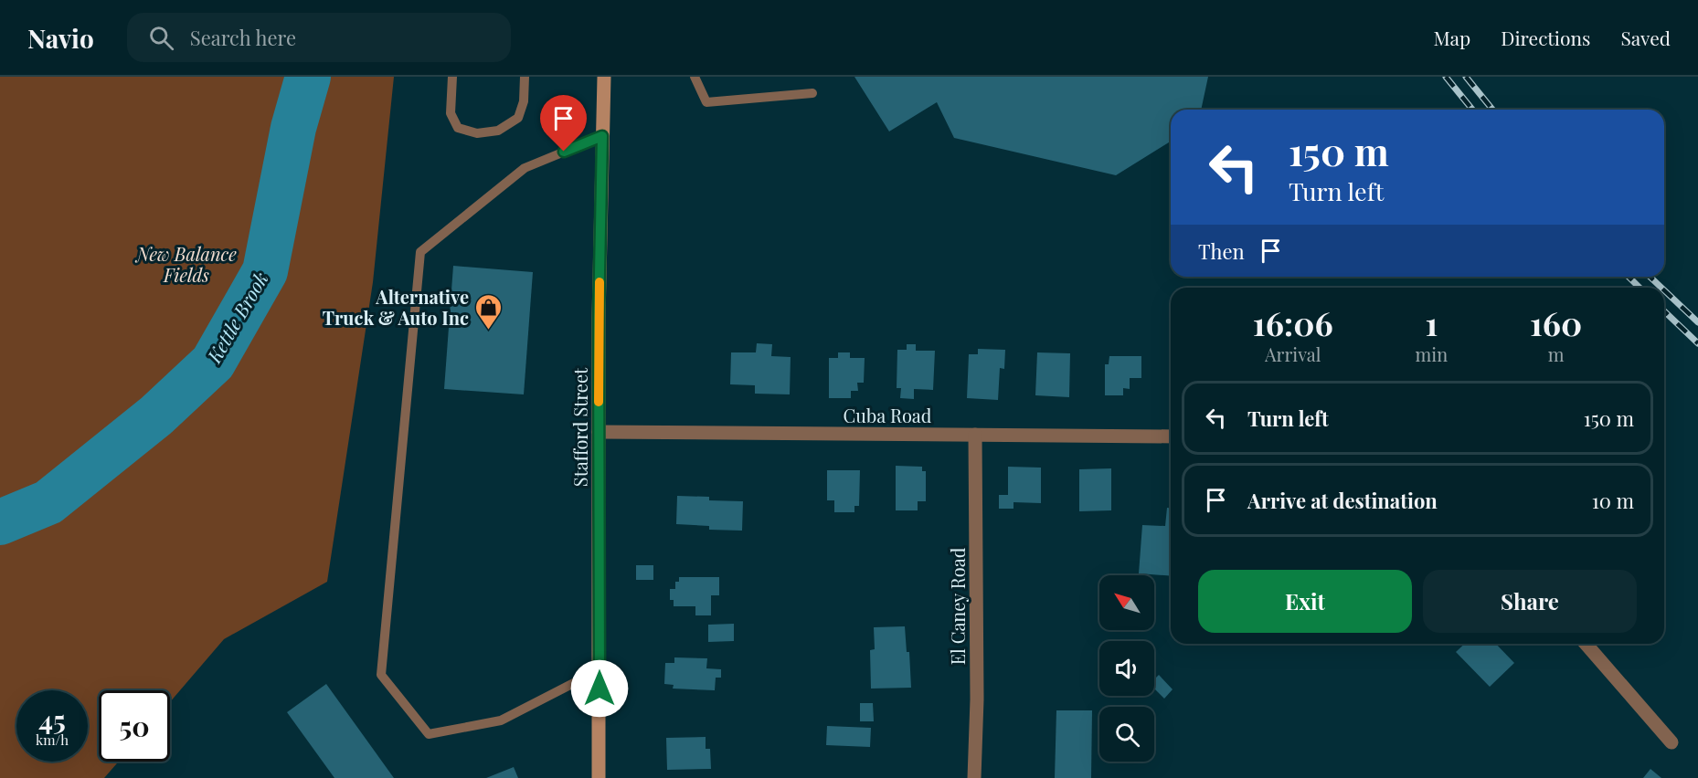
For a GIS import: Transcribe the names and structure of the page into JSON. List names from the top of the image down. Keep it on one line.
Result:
{"streets":{"main road":["Stafford Street"],"street":["Cuba Road","El Caney Road"]},"crossings":[["Cuba Road","Stafford Street"],["Cuba Road","El Caney Road"]],"water":["Kettle Brook"],"parks":["New Balance Fields"],"places":{"shop":["Alternative Truck & Auto Inc"]},"north":"top left","page":{"header":"Navio","search":"Search here","nav":["Map","Directions","Saved"],"turn":["150 m","Turn left"],"then":"Then","eta":["16:06","Arrival","1","min","160","m"],"list":[{"name":"Turn left","value":"150 m"},{"name":"Arrive at destination","value":"10 m"}],"buttons":["Exit","Share"],"speed":"45 km/h","limit":"50"}}
